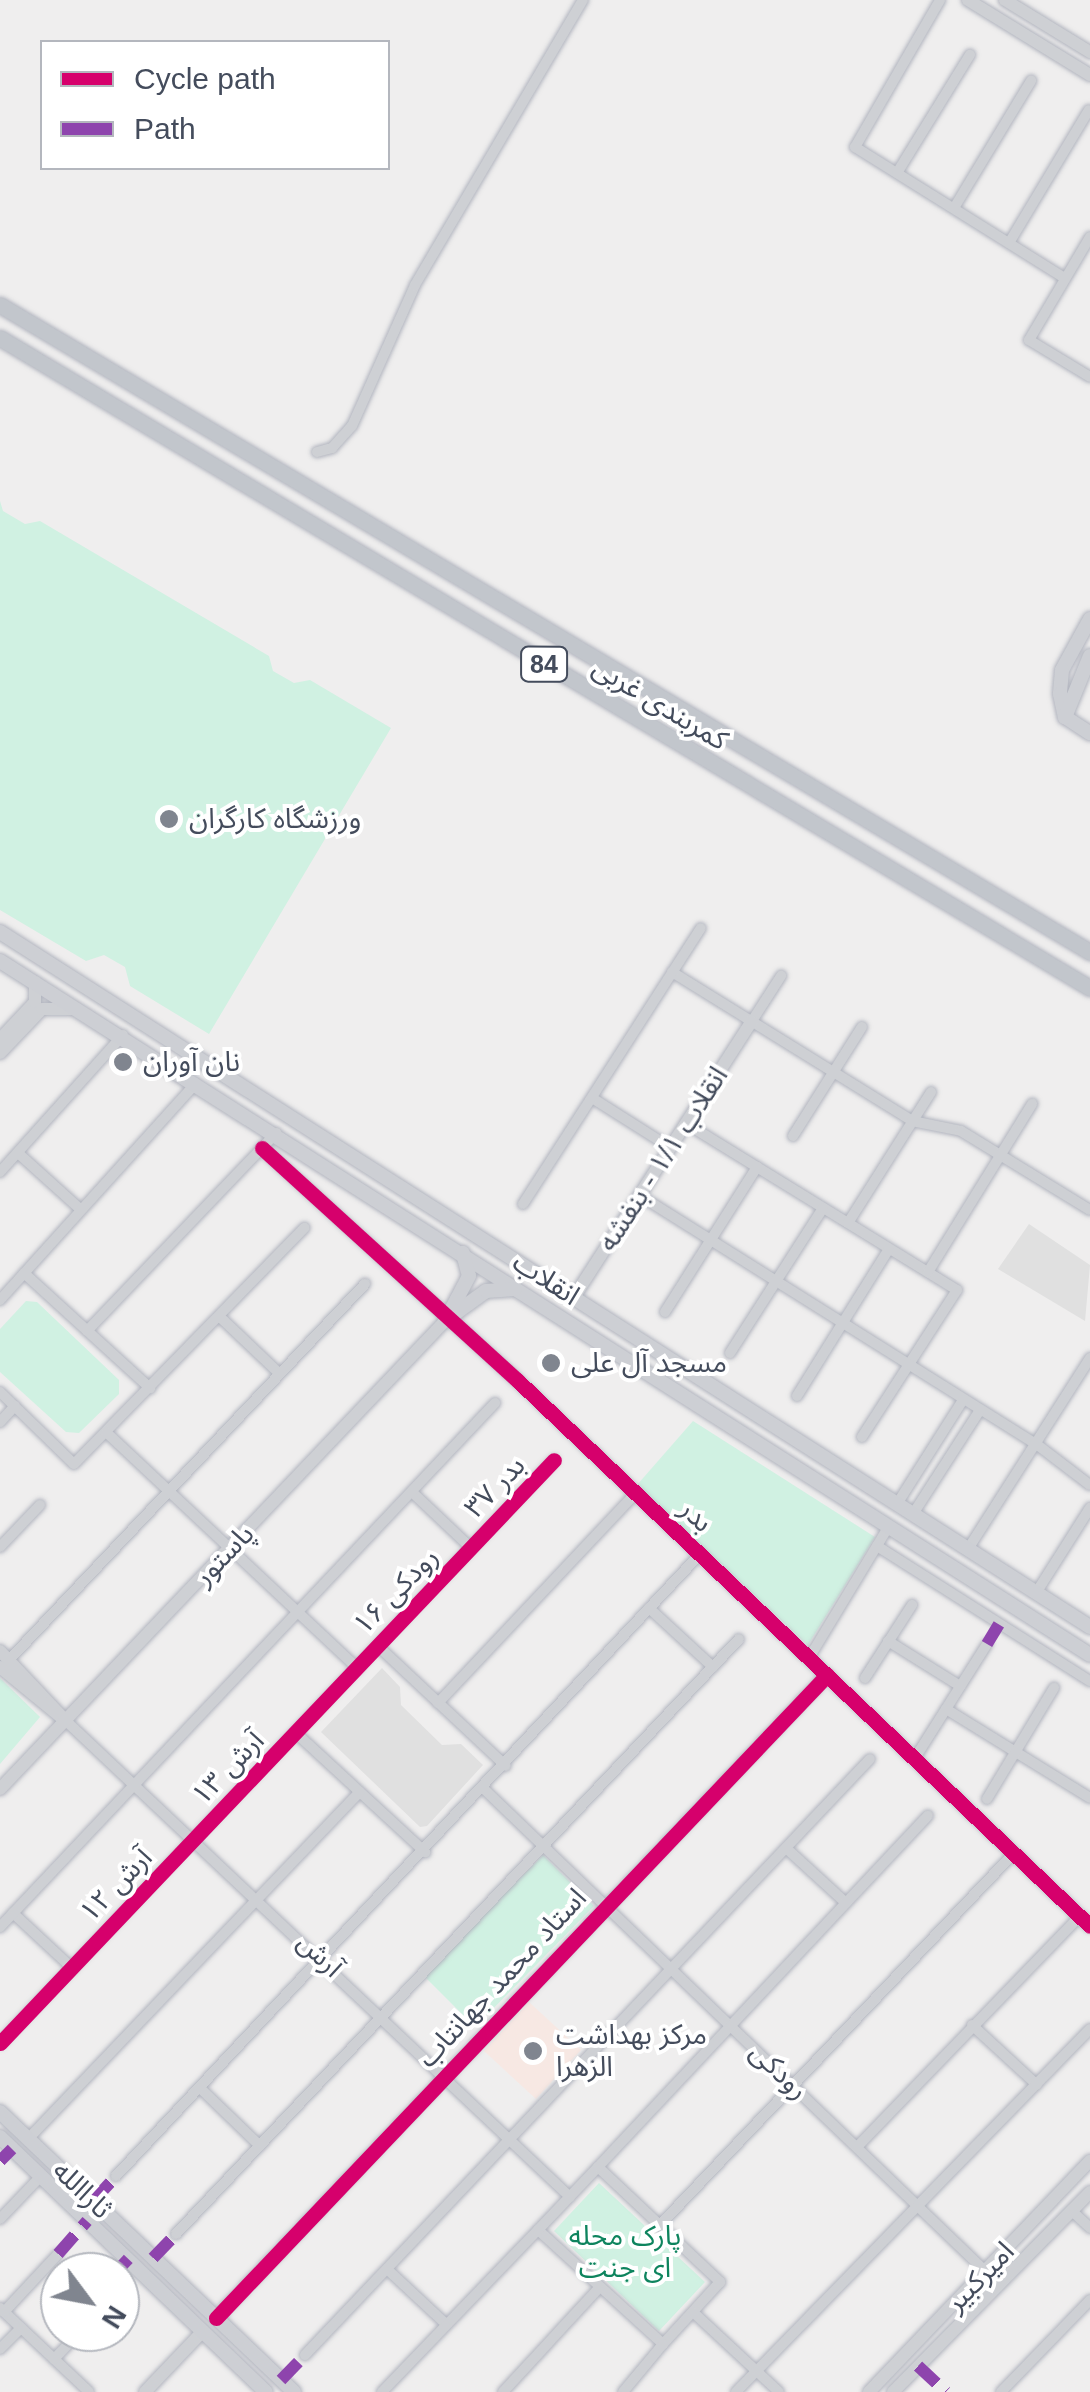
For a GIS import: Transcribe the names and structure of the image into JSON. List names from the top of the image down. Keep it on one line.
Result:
{"streets":{"highway":["84","کمربندی غربی"],"main road":["انقلاب","ثاراالله"],"street":["انقلاب ۱/۱ - بنفشه","بدر ۳۷","بدر","پاستور","رودکی ۱۶","آرش ۱۳","آرش ۱۲","آرش","استاد محمد جهانتاب","رودکی","امیرکبیر"]},"crossings":[["انقلاب ۱/۱ - بنفشه","انقلاب"],["بدر ۳۷","رودکی ۱۶"],["بدر","پاستور"],["بدر","استاد محمد جهانتاب"],["پاستور","آرش"],["رودکی ۱۶","آرش ۱۳"],["آرش ۱۳","آرش ۱۲"],["آرش ۱۳","آرش"],["آرش ۱۲","آرش"],["آرش","استاد محمد جهانتاب"],["استاد محمد جهانتاب","رودکی"],["استاد محمد جهانتاب","ثاراالله"],["رودکی","امیرکبیر"]],"parks":["پارک محله ای جنت"],"places":["ورزشگاه کارگران","نان آوران","مسجد آل علی","مرکز بهداشت الزهرا"],"legend":["Cycle path","Path"],"north":"bottom right"}
